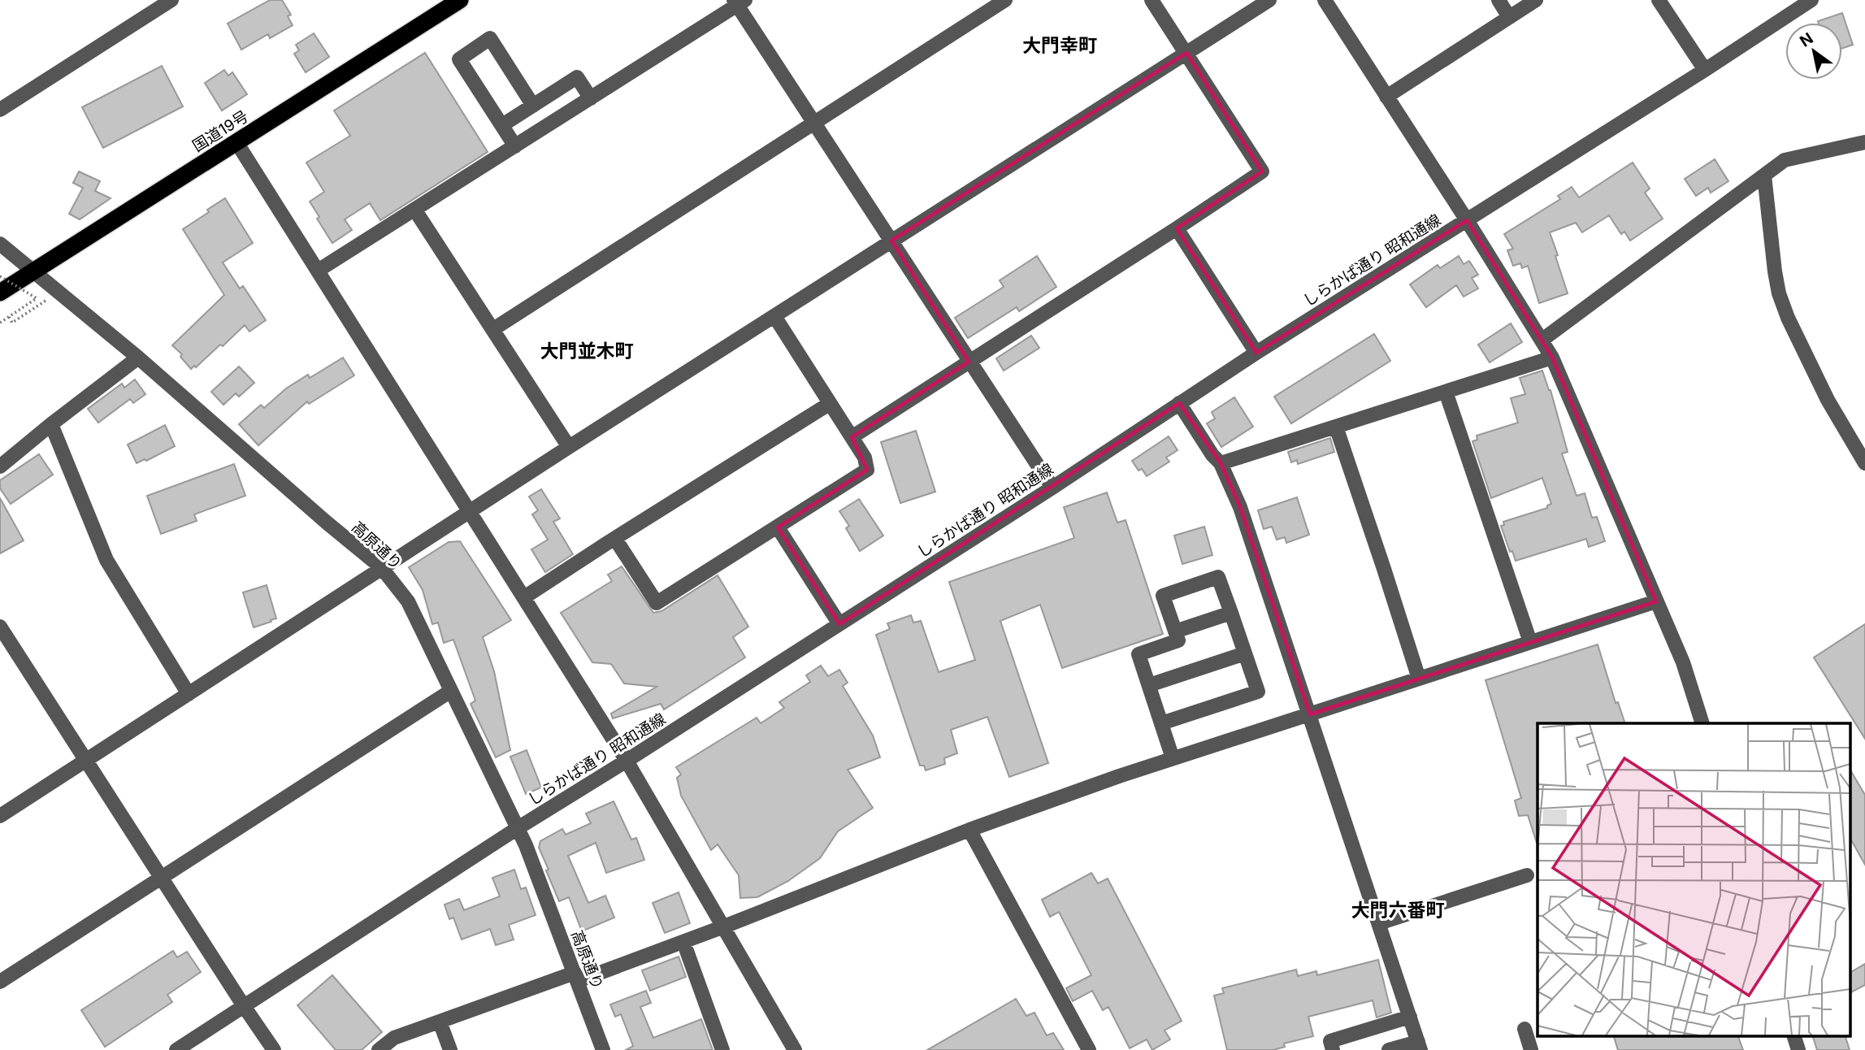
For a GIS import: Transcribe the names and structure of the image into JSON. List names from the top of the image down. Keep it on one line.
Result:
{"streets":{"highway":["国道19号"],"street":["しらかば通り 昭和通線","高原通り"]},"crossings":[["国道19号","高原通り"],["しらかば通り 昭和通線","高原通り"]],"districts":["大門幸町","大門並木町","大門六番町"],"north":"top left"}
